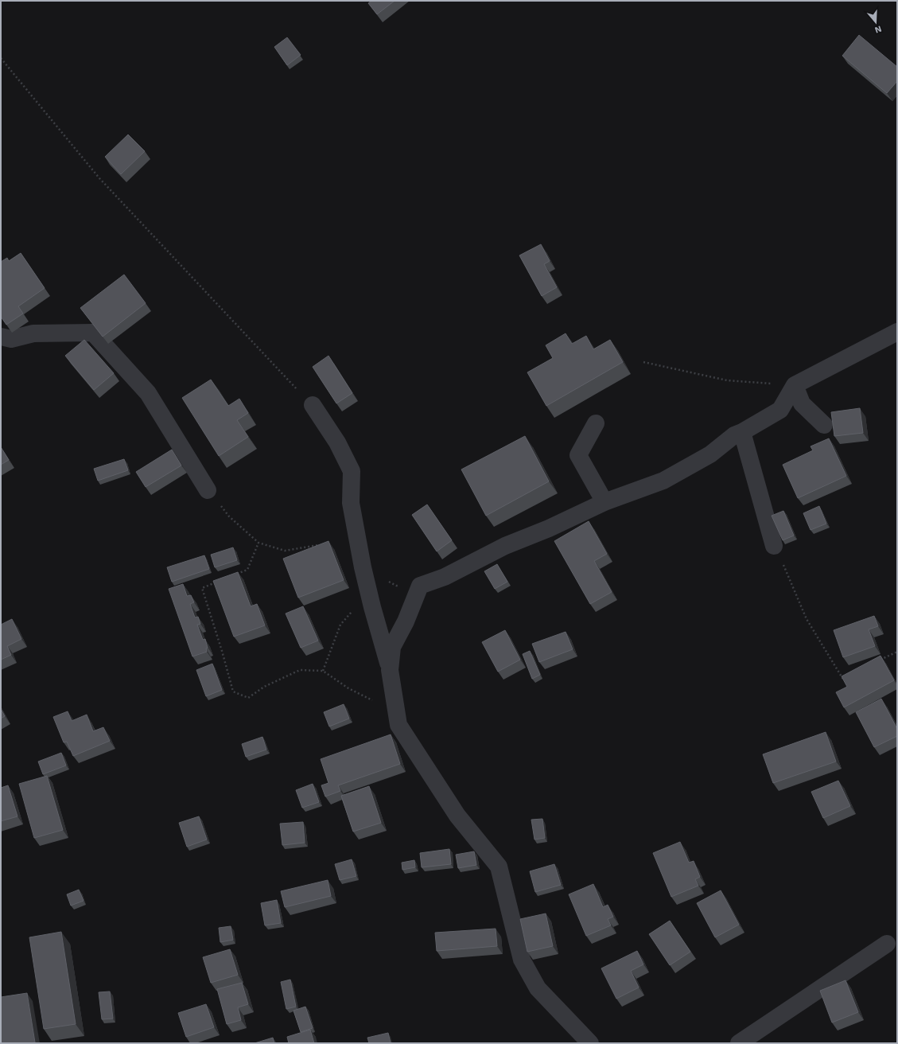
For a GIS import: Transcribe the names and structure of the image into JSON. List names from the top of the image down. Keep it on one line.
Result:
{"north":"bottom"}
